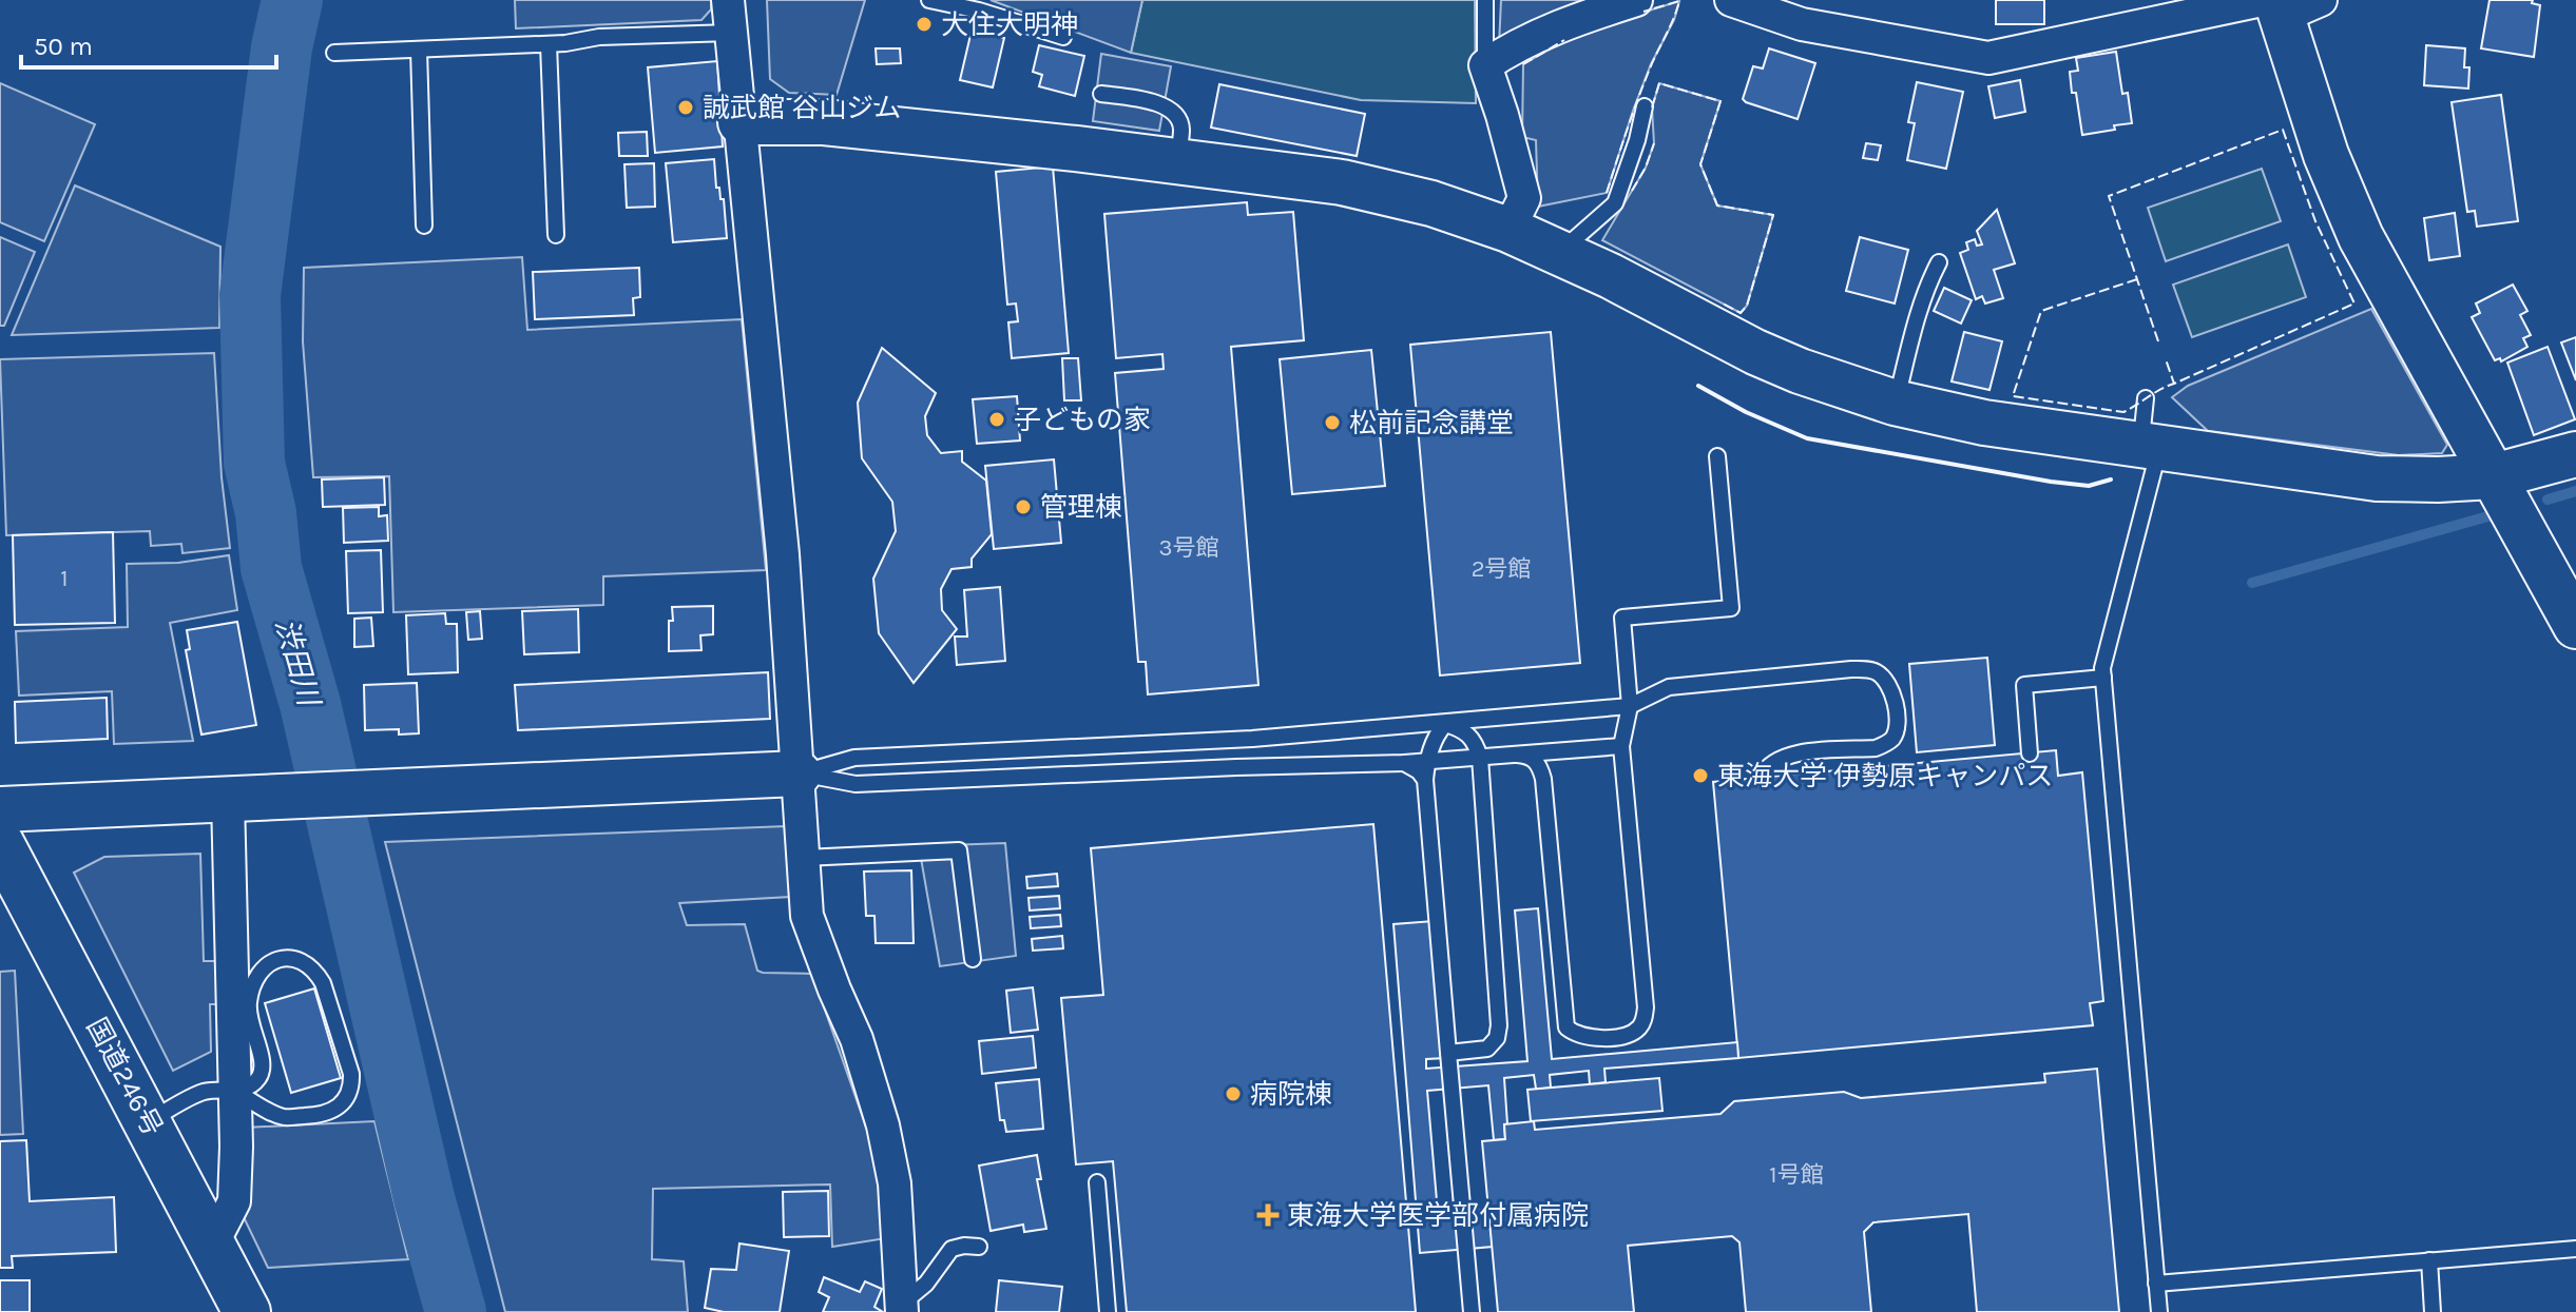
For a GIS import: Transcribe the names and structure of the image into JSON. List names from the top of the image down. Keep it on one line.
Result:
{"streets":{"highway":["国道246号"]},"water":["渋田川"],"places":{"other":["大住大明神","誠武館 谷山ジム","子どもの家","松前記念講堂","管理棟","東海大学 伊勢原キャンパス","病院棟"],"health":["東海大学医学部付属病院"]},"house_numbers":["3号館","2号館","1","1号館"],"scale_bar":"50 m"}
